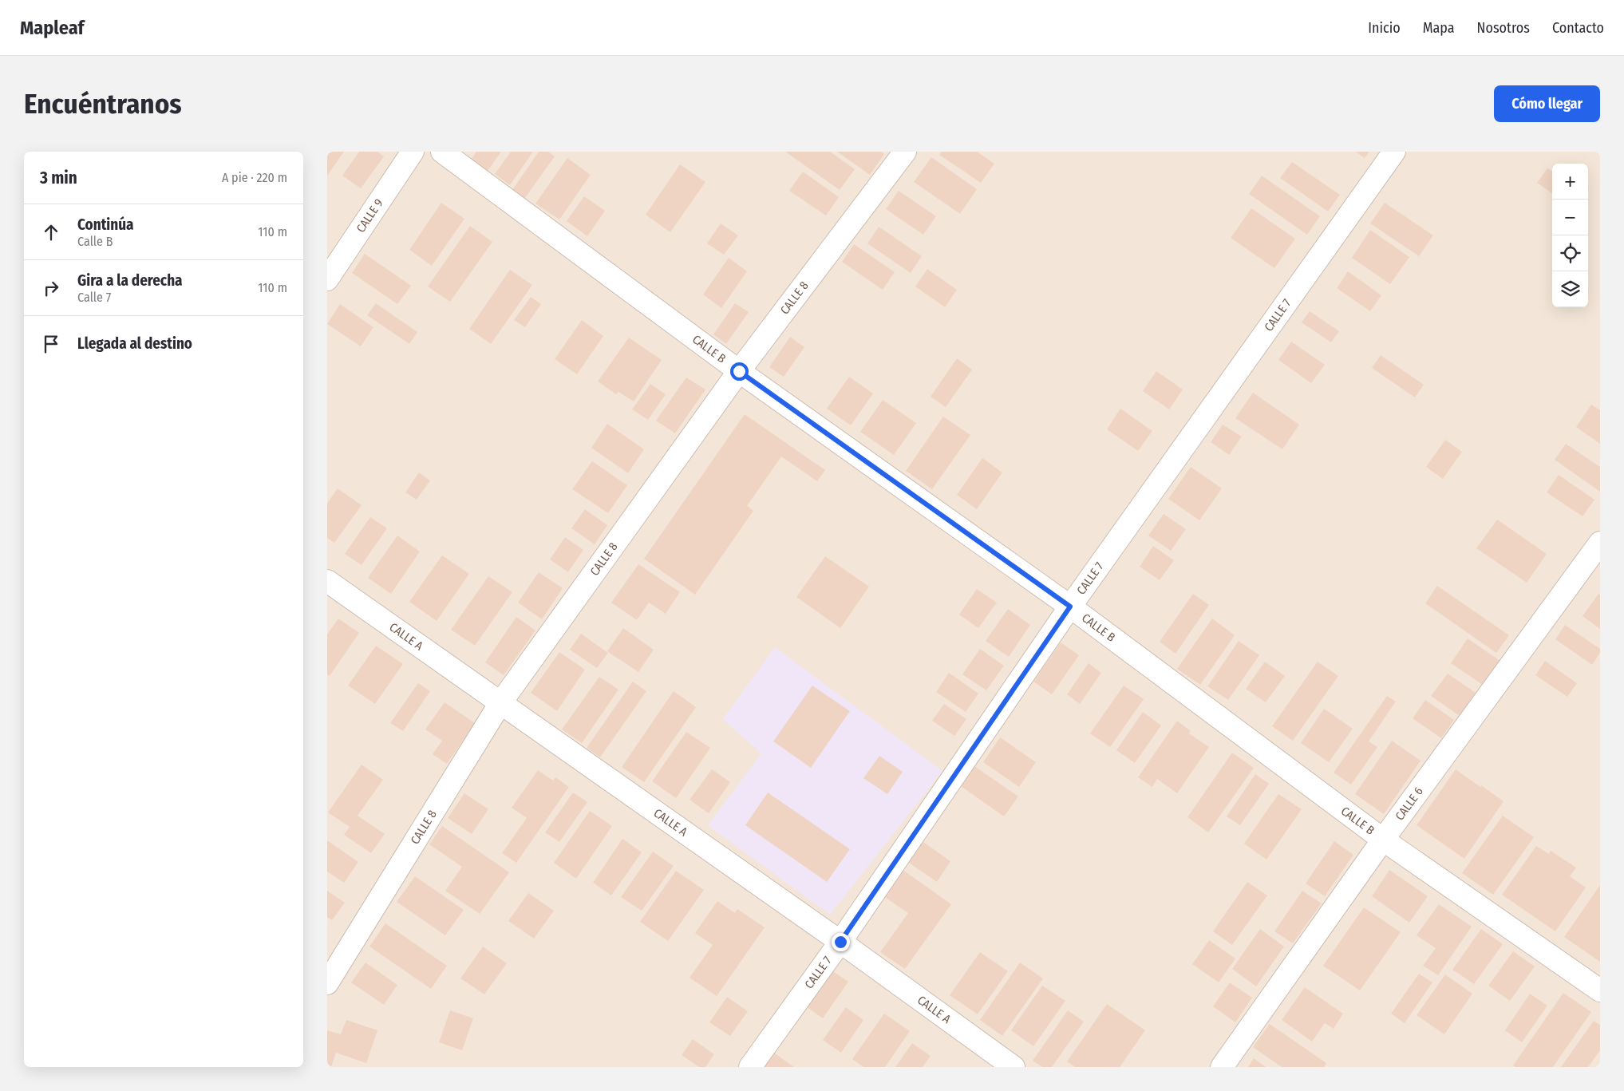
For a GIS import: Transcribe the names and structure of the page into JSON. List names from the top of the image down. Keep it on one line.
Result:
{"streets":{"street":["CALLE 9","CALLE 8","CALLE 7","CALLE B","CALLE A","CALLE 6"]},"crossings":[["CALLE 8","CALLE B"],["CALLE 8","CALLE A"],["CALLE 7","CALLE B"],["CALLE 7","CALLE A"],["CALLE B","CALLE 6"]],"page":{"header":"Mapleaf","nav":["Inicio","Mapa","Nosotros","Contacto"],"buttons":"Cómo llegar","title":"Encuéntranos","heading":["3 min","A pie · 220 m"],"map_buttons":["+","−"],"list":[["Continúa","Calle B","110 m"],["Gira a la derecha","Calle 7","110 m"],"Llegada al destino"]}}
